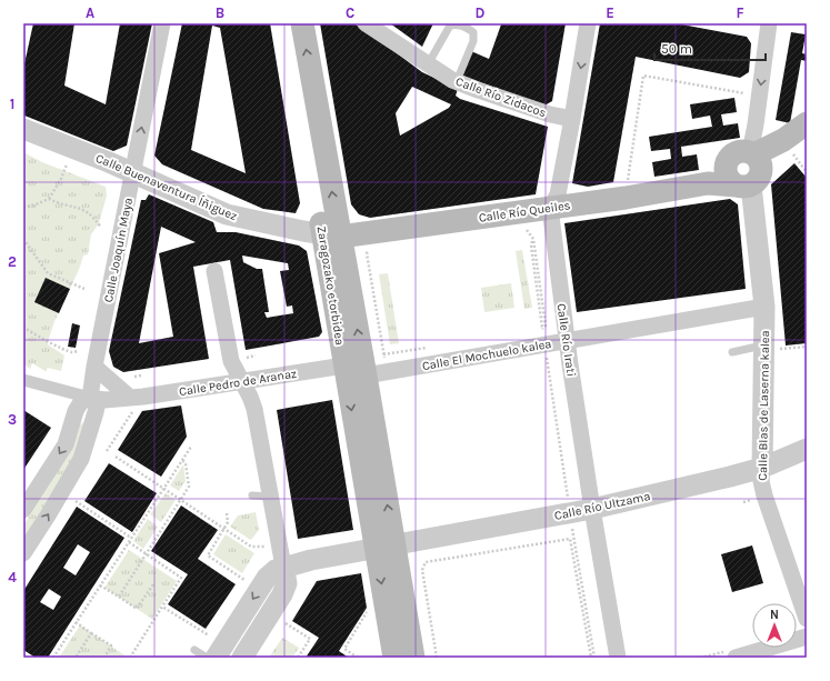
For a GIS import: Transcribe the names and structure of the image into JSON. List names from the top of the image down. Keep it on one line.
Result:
{"streets":{"main road":["Calle Río Queiles","Zaragozako etorbidea"],"street":["Calle Río Zidacos","Calle Buenaventura Íñiguez","Calle Joaquín Maya","Calle Río Irati","Calle El Mochuelo kalea","Calle Pedro de Aranaz","Calle Blas de Laserna kalea","Calle Río Ultzama"]},"crossings":[["Calle Buenaventura Íñiguez","Calle Río Queiles"],["Calle Buenaventura Íñiguez","Calle Joaquín Maya"],["Calle Buenaventura Íñiguez","Zaragozako etorbidea"],["Calle Río Queiles","Zaragozako etorbidea"],["Calle Río Queiles","Calle Río Irati"],["Calle Río Queiles","Calle Blas de Laserna kalea"],["Calle Joaquín Maya","Calle Pedro de Aranaz"],["Zaragozako etorbidea","Calle El Mochuelo kalea"],["Zaragozako etorbidea","Calle Pedro de Aranaz"],["Zaragozako etorbidea","Calle Río Ultzama"],["Calle Río Irati","Calle El Mochuelo kalea"],["Calle Río Irati","Calle Río Ultzama"],["Calle El Mochuelo kalea","Calle Blas de Laserna kalea"],["Calle Blas de Laserna kalea","Calle Río Ultzama"]],"scale_bar":"50 m","north":"top","grid":{"columns":["A","B","C","D","E","F"],"rows":["1","2","3","4"]}}
